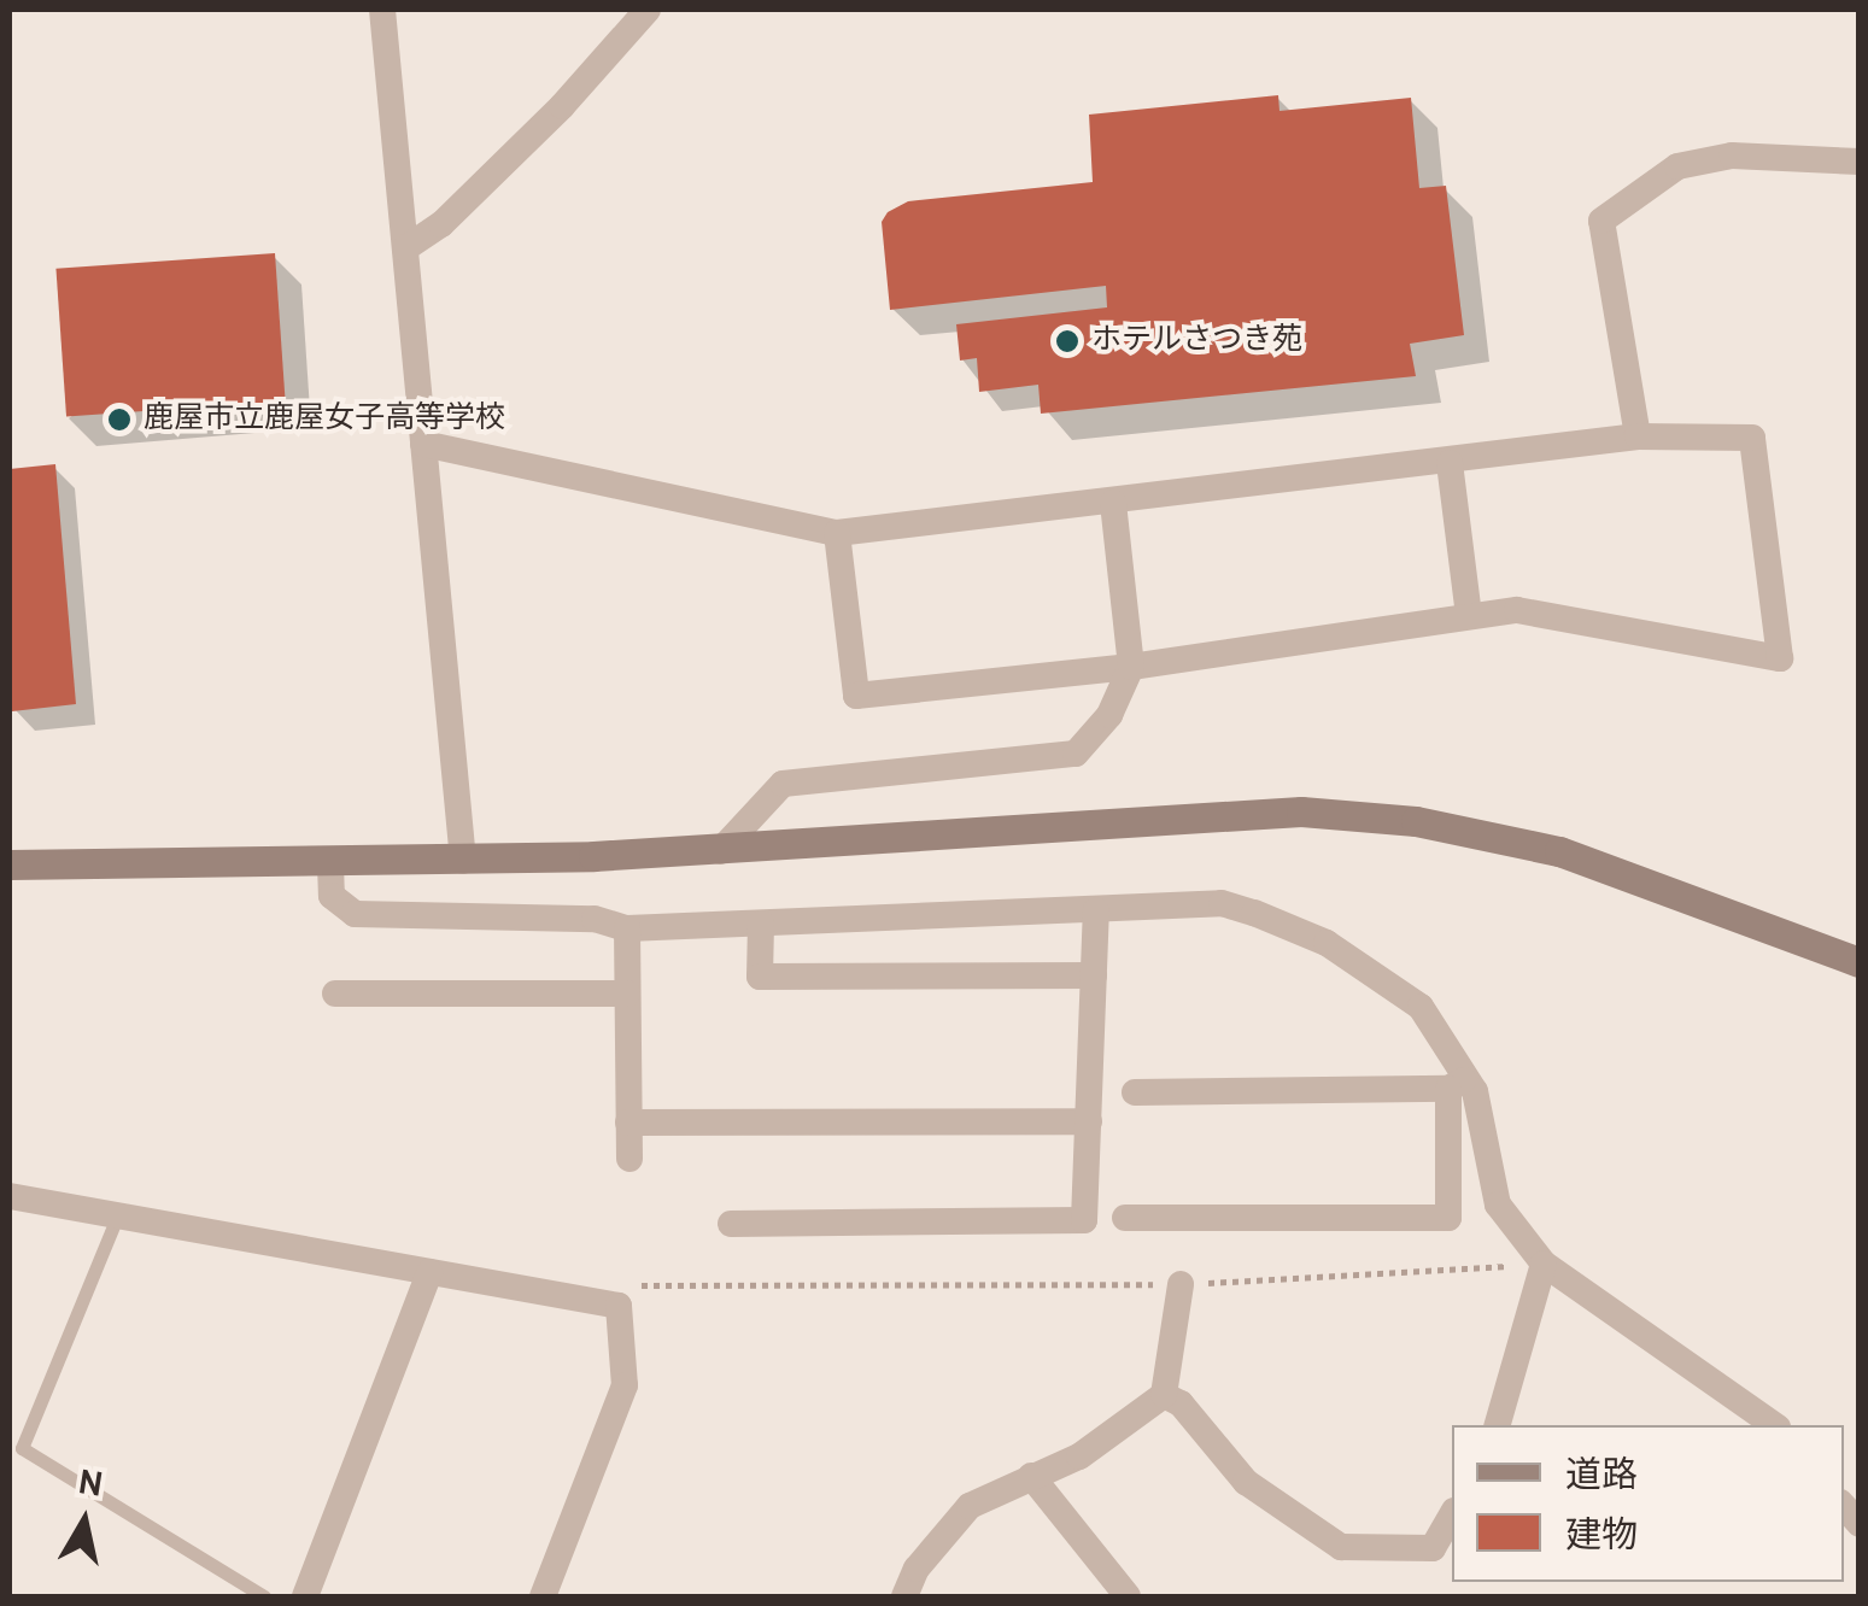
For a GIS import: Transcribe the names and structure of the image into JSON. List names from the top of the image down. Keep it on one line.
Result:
{"places":["ホテルさつき苑","鹿屋市立鹿屋女子高等学校"],"legend":["道路","建物"],"north":"top"}
